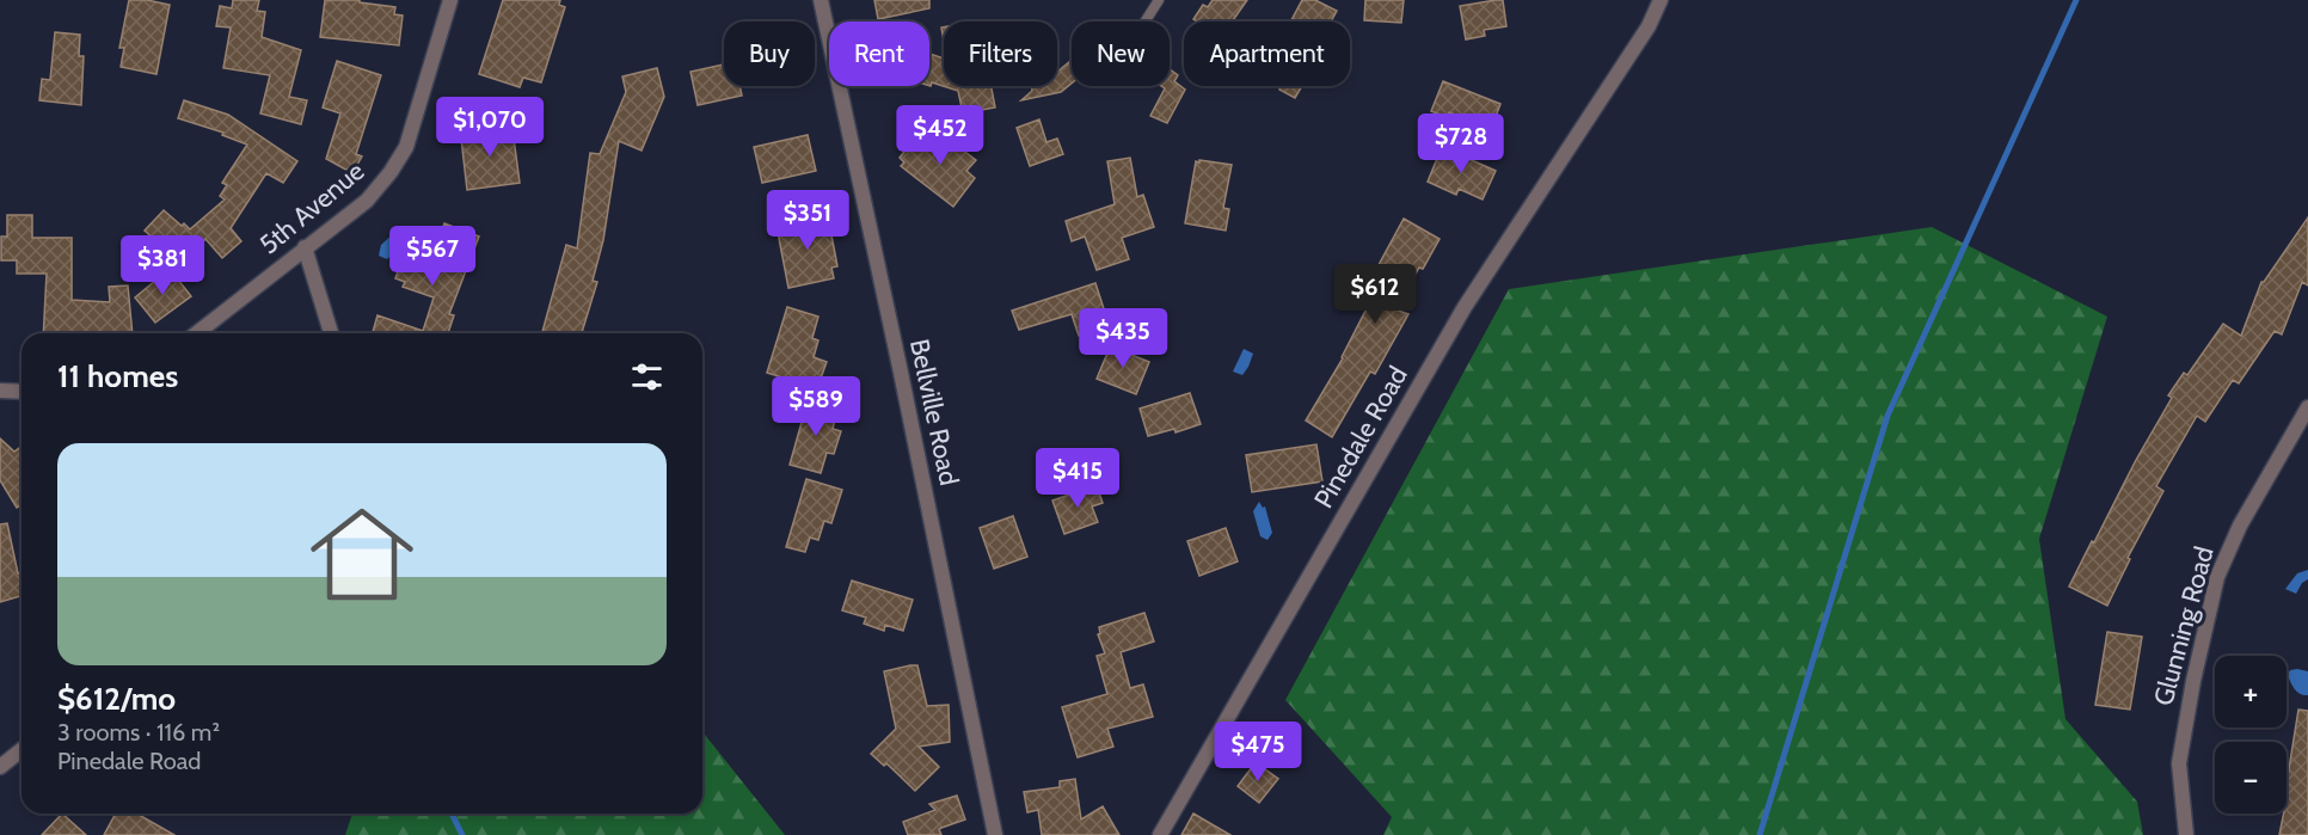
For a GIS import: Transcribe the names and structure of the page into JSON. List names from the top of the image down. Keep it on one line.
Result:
{"streets":{"street":["5th Avenue","Bellville Road","Pinedale Road","Glunning Road"]},"page":{"chip":["Buy","Rent","Filters","New","Apartment"],"price":["$1,070","$452","$728","$351","$567","$381","$612","$435","$589","$415","$475"],"heading":"11 homes","list":[{"name":"$612/mo","note":"3 rooms · 116 m² · Pinedale Road"}],"map_buttons":["+","−"]}}
